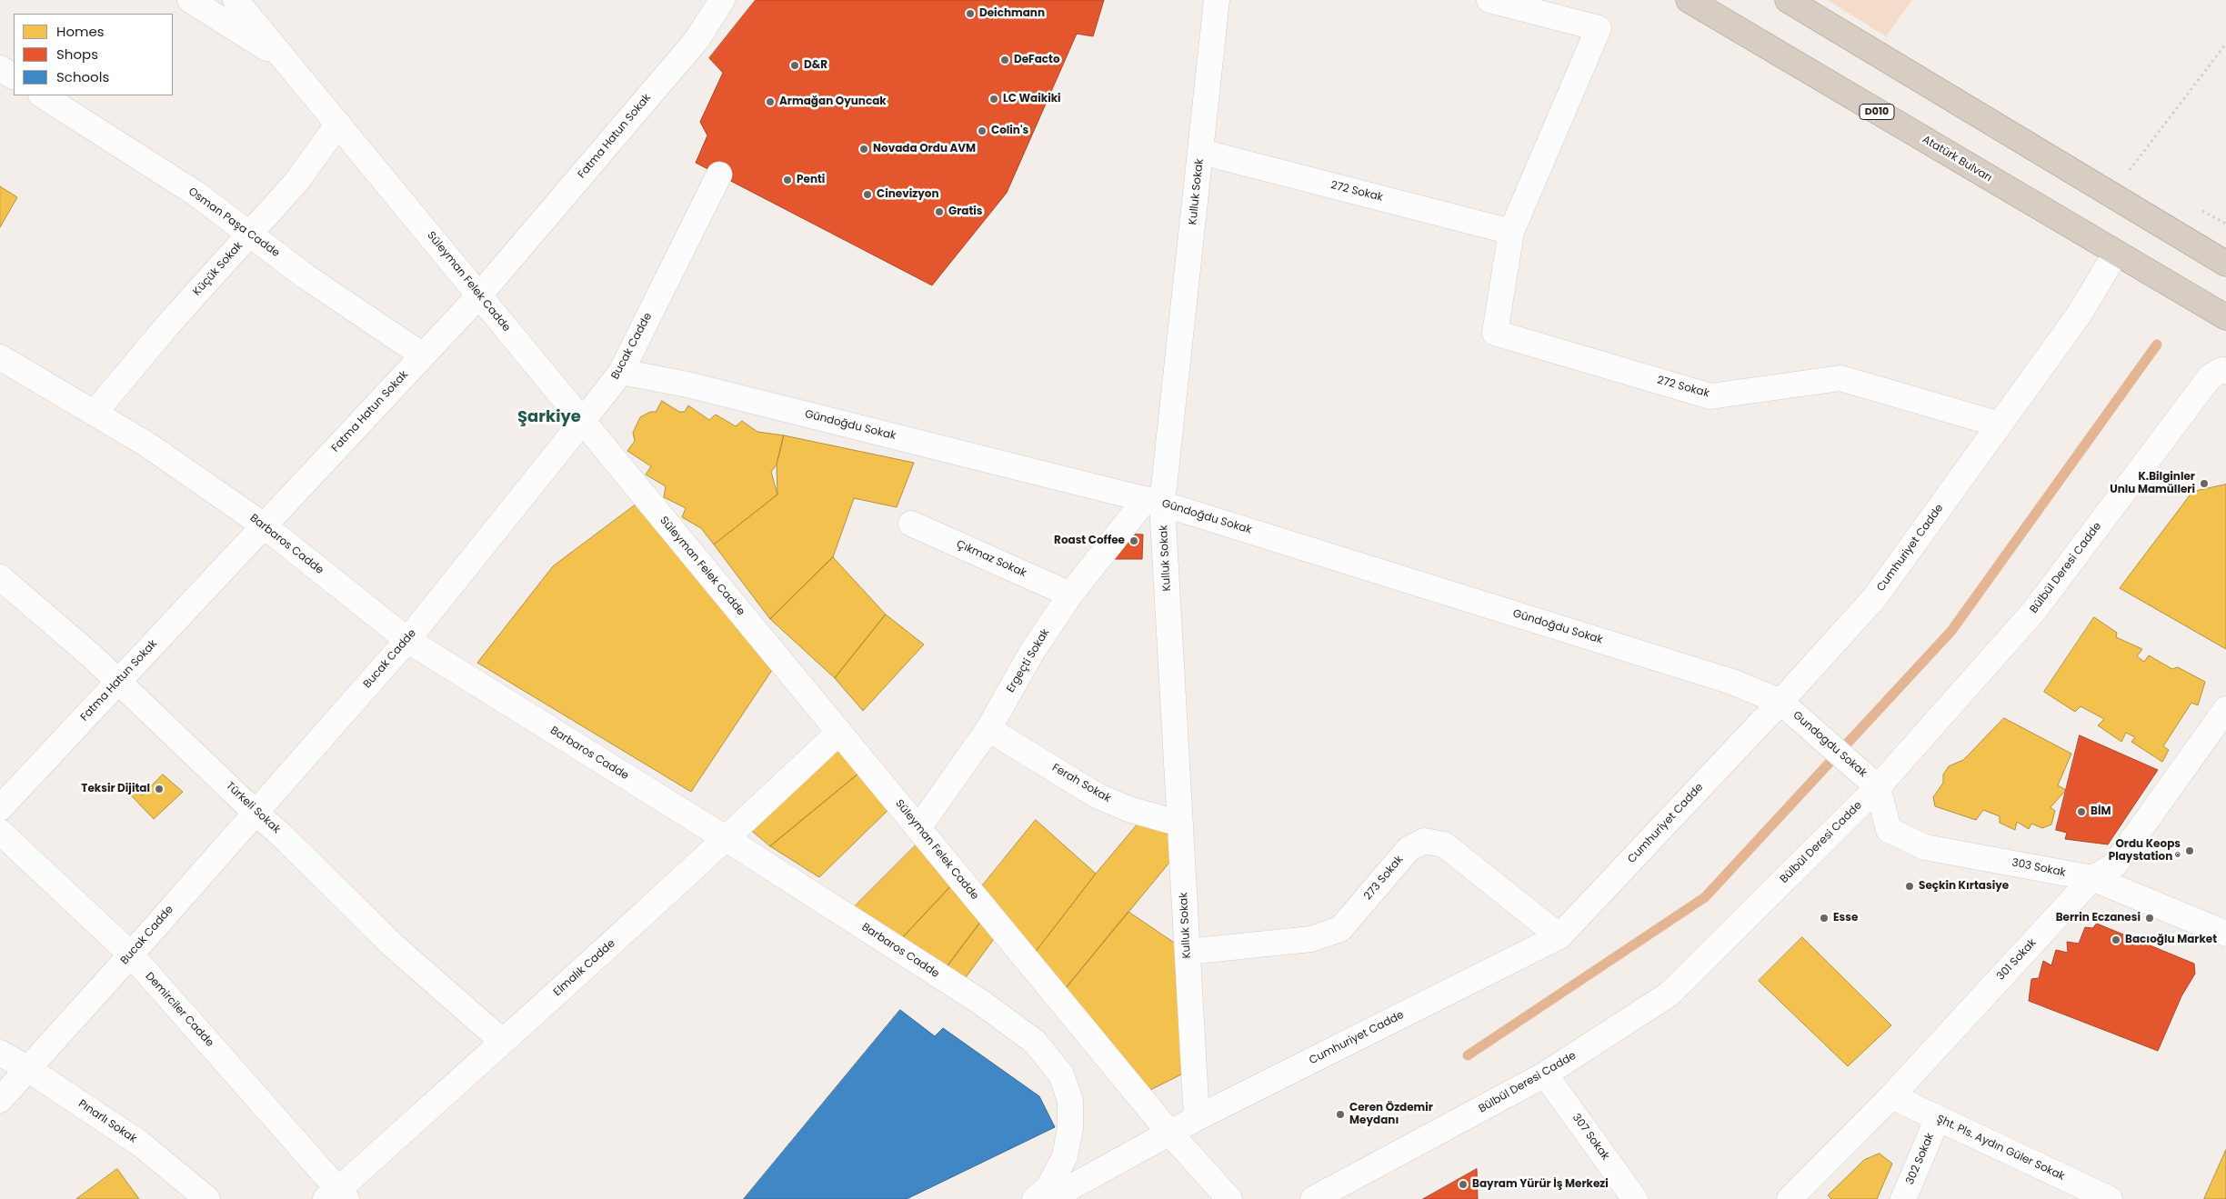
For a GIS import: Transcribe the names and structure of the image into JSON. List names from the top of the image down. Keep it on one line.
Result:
{"streets":{"highway":["D010","Atatürk Bulvarı"],"street":["Fatma Hatun Sokak","Kulluk Sokak","272 Sokak","Osman Paşa Cadde","Küçük Sokak","Süleyman Felek Cadde","Bucak Cadde","Gündoğdu Sokak","Barbaros Cadde","Cumhuriyet Cadde","Çıkmaz Sokak","Bülbül Deresi Cadde","Ergeçti Sokak","Gundogdu Sokak","Ferah Sokak","Türkeli Sokak","303 Sokak","273 Sokak","301 Sokak","Elmalık Cadde","Demirciler Cadde","Pınarlı Sokak","307 Sokak","Şht. Pls. Aydın Güler Sokak","302 Sokak"]},"crossings":[["Fatma Hatun Sokak","Osman Paşa Cadde"],["Fatma Hatun Sokak","Süleyman Felek Cadde"],["Fatma Hatun Sokak","Barbaros Cadde"],["Fatma Hatun Sokak","Türkeli Sokak"],["Atatürk Bulvarı","Cumhuriyet Cadde"],["Kulluk Sokak","272 Sokak"],["Kulluk Sokak","Gündoğdu Sokak"],["Kulluk Sokak","Cumhuriyet Cadde"],["Kulluk Sokak","Ergeçti Sokak"],["Kulluk Sokak","Ferah Sokak"],["Kulluk Sokak","273 Sokak"],["272 Sokak","Cumhuriyet Cadde"],["Osman Paşa Cadde","Küçük Sokak"],["Küçük Sokak","Süleyman Felek Cadde"],["Küçük Sokak","Barbaros Cadde"],["Süleyman Felek Cadde","Bucak Cadde"],["Süleyman Felek Cadde","Cumhuriyet Cadde"],["Süleyman Felek Cadde","Ergeçti Sokak"],["Süleyman Felek Cadde","Elmalık Cadde"],["Bucak Cadde","Gündoğdu Sokak"],["Bucak Cadde","Barbaros Cadde"],["Bucak Cadde","Türkeli Sokak"],["Bucak Cadde","Demirciler Cadde"],["Bucak Cadde","Pınarlı Sokak"],["Gündoğdu Sokak","Cumhuriyet Cadde"],["Gündoğdu Sokak","Ergeçti Sokak"],["Gündoğdu Sokak","Gundogdu Sokak"],["Barbaros Cadde","Elmalık Cadde"],["Cumhuriyet Cadde","Gundogdu Sokak"],["Cumhuriyet Cadde","273 Sokak"],["Çıkmaz Sokak","Ergeçti Sokak"],["Bülbül Deresi Cadde","Gundogdu Sokak"],["Bülbül Deresi Cadde","303 Sokak"],["Bülbül Deresi Cadde","307 Sokak"],["Ergeçti Sokak","Ferah Sokak"],["Gundogdu Sokak","303 Sokak"],["Türkeli Sokak","Elmalık Cadde"],["303 Sokak","301 Sokak"],["301 Sokak","Şht. Pls. Aydın Güler Sokak"],["Elmalık Cadde","Demirciler Cadde"],["Şht. Pls. Aydın Güler Sokak","302 Sokak"]],"districts":["Şarkiye"],"places":["Deichmann","DeFacto","D&R","LC Waikiki","Armağan Oyuncak","Colin's","Novada Ordu AVM","Penti","Cinevizyon","Gratis","K.Bilginler Unlu Mamülleri","Roast Coffee","Teksir Dijital","BİM","Ordu Keops Playstation ®","Seçkin Kırtasiye","Esse","Berrin Eczanesi","Bacıoğlu Market","Ceren Özdemir Meydanı","Bayram Yürür İş Merkezi"],"legend":["Homes","Shops","Schools"]}
